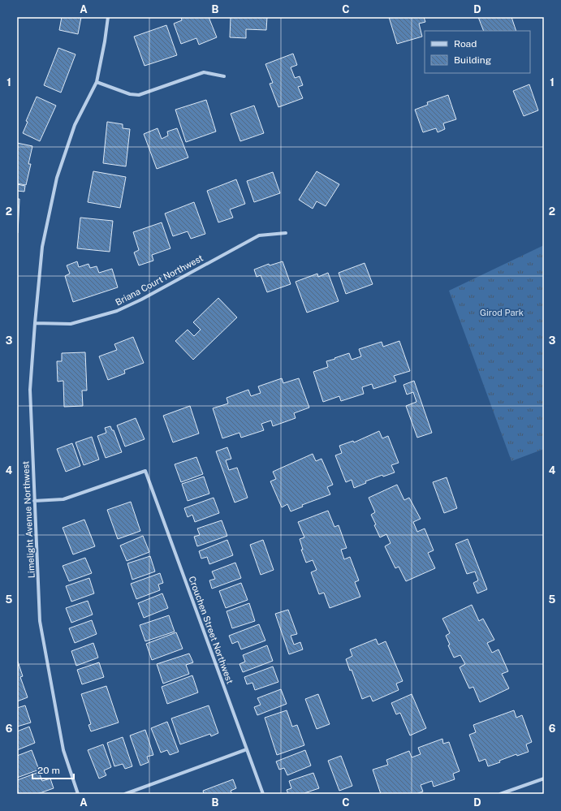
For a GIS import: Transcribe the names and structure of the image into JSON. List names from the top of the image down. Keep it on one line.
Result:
{"streets":{"street":["Briana Court Northwest","Limelight Avenue Northwest","Crouchen Street Northwest"]},"crossings":[["Briana Court Northwest","Limelight Avenue Northwest"],["Limelight Avenue Northwest","Crouchen Street Northwest"]],"parks":["Girod Park"],"legend":["Road","Building"],"scale_bar":"20 m","grid":{"columns":["A","B","C","D"],"rows":["1","2","3","4","5","6"]}}
